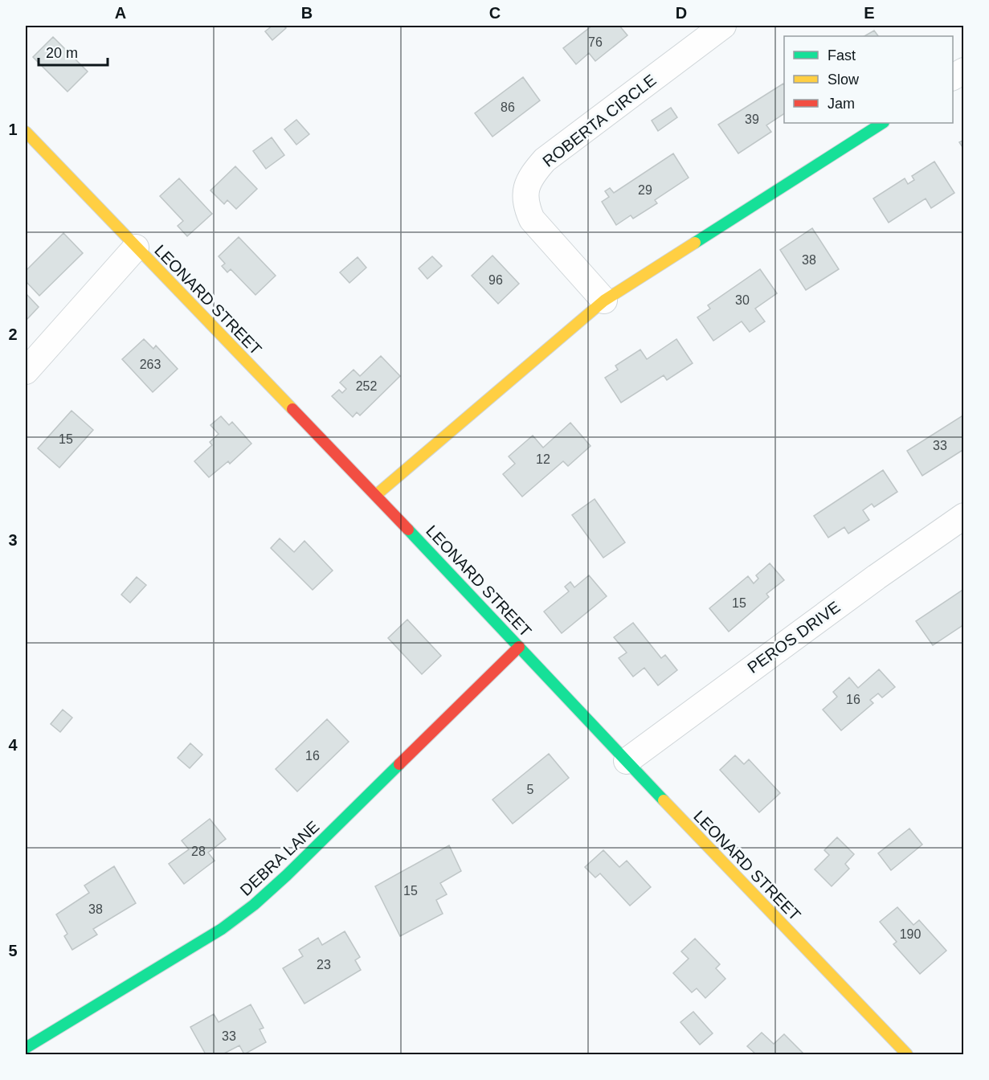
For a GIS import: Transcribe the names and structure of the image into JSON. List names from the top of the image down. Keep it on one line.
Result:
{"streets":{"street":["ROBERTA CIRCLE","LEONARD STREET","PEROS DRIVE","DEBRA LANE"]},"crossings":[["LEONARD STREET","PEROS DRIVE"],["LEONARD STREET","DEBRA LANE"]],"house_numbers":["76","86","39","29","38","96","30","263","252","15","33","12","15","16","16","5","28","15","38","190","23","33"],"legend":["Fast","Slow","Jam"],"scale_bar":"20 m","grid":{"columns":["A","B","C","D","E"],"rows":["1","2","3","4","5"]}}
